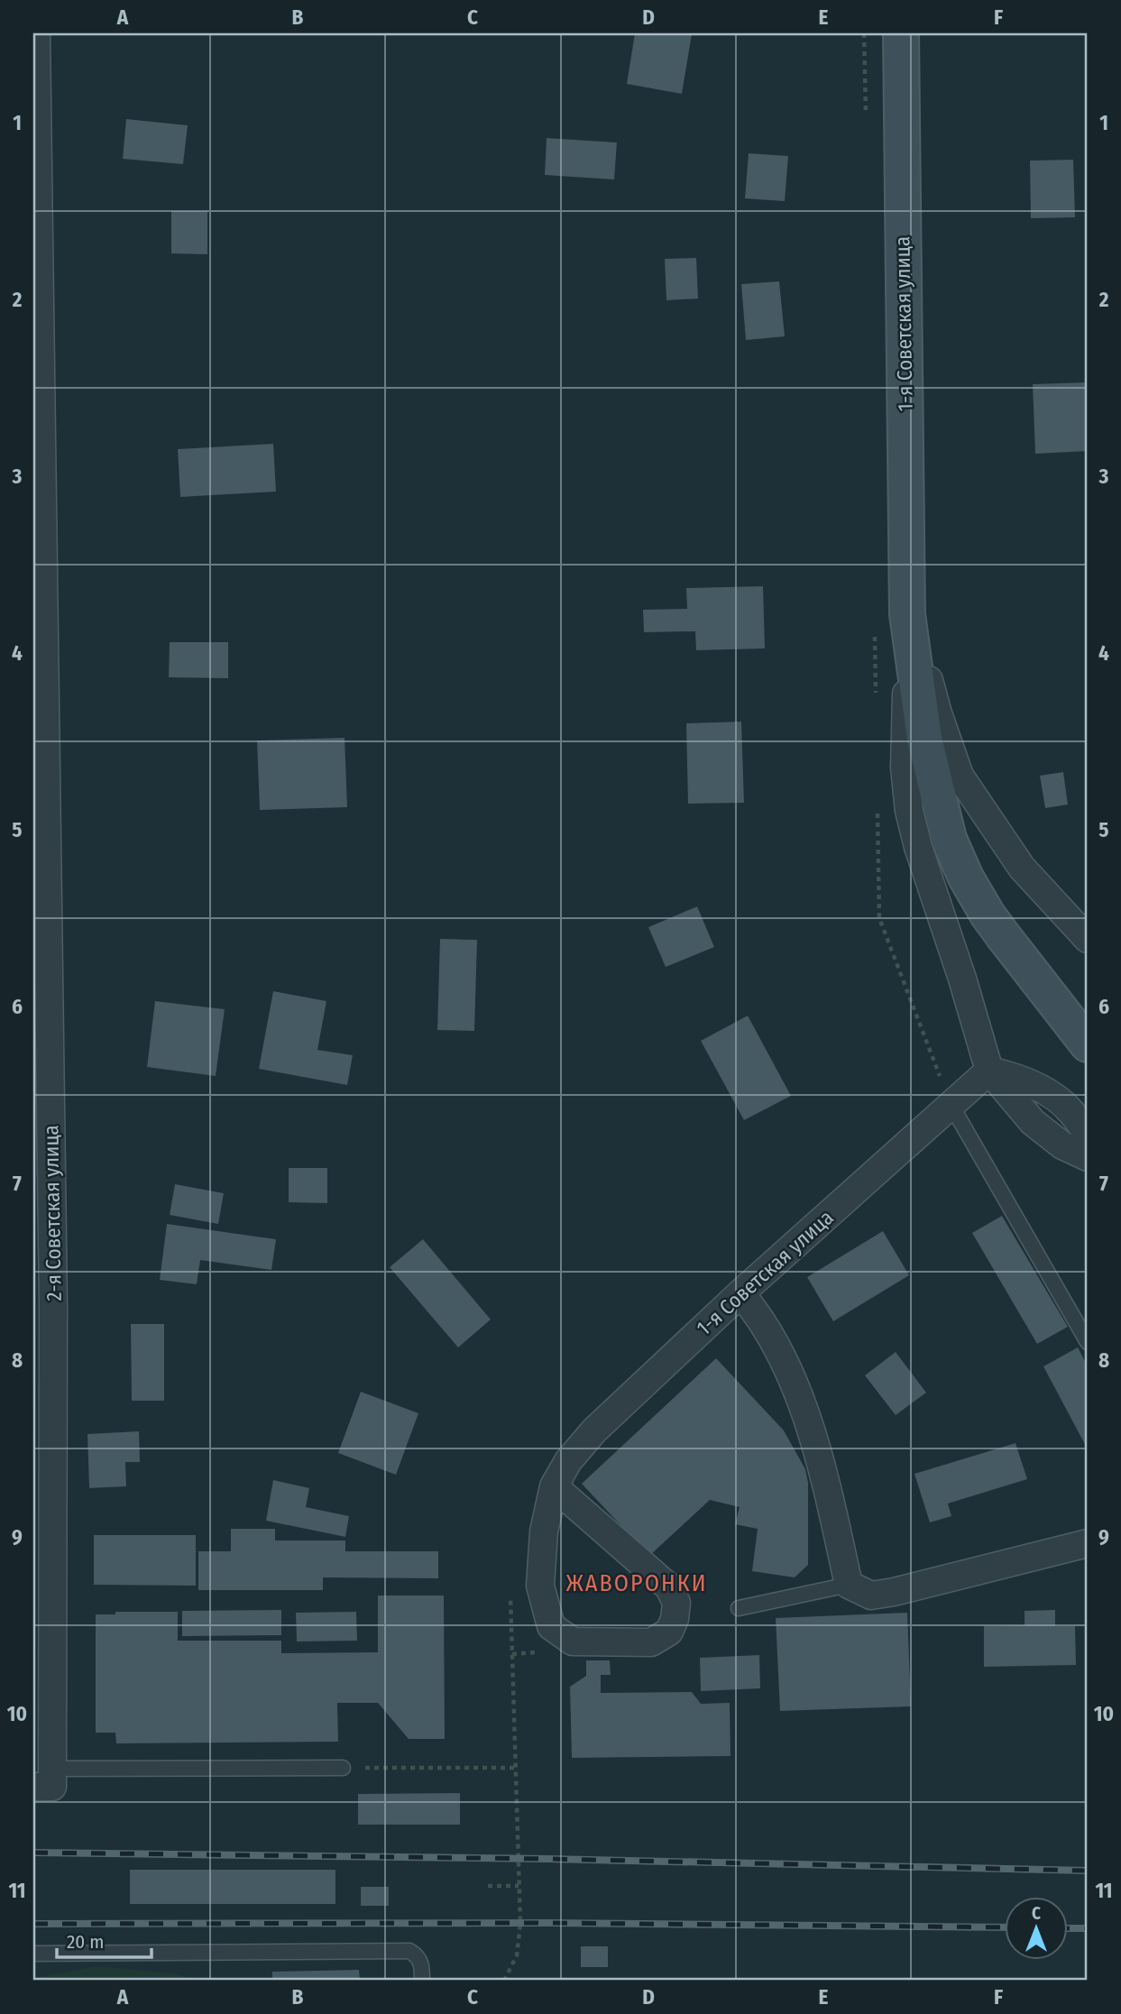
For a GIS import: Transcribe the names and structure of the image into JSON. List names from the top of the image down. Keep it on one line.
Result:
{"streets":{"main road":["1-я Советская улица"],"street":["2-я Советская улица"]},"districts":["ЖАВОРОНКИ"],"scale_bar":"20 m","north":"top","grid":{"columns":["A","B","C","D","E","F"],"rows":["1","2","3","4","5","6","7","8","9","10","11"]}}
